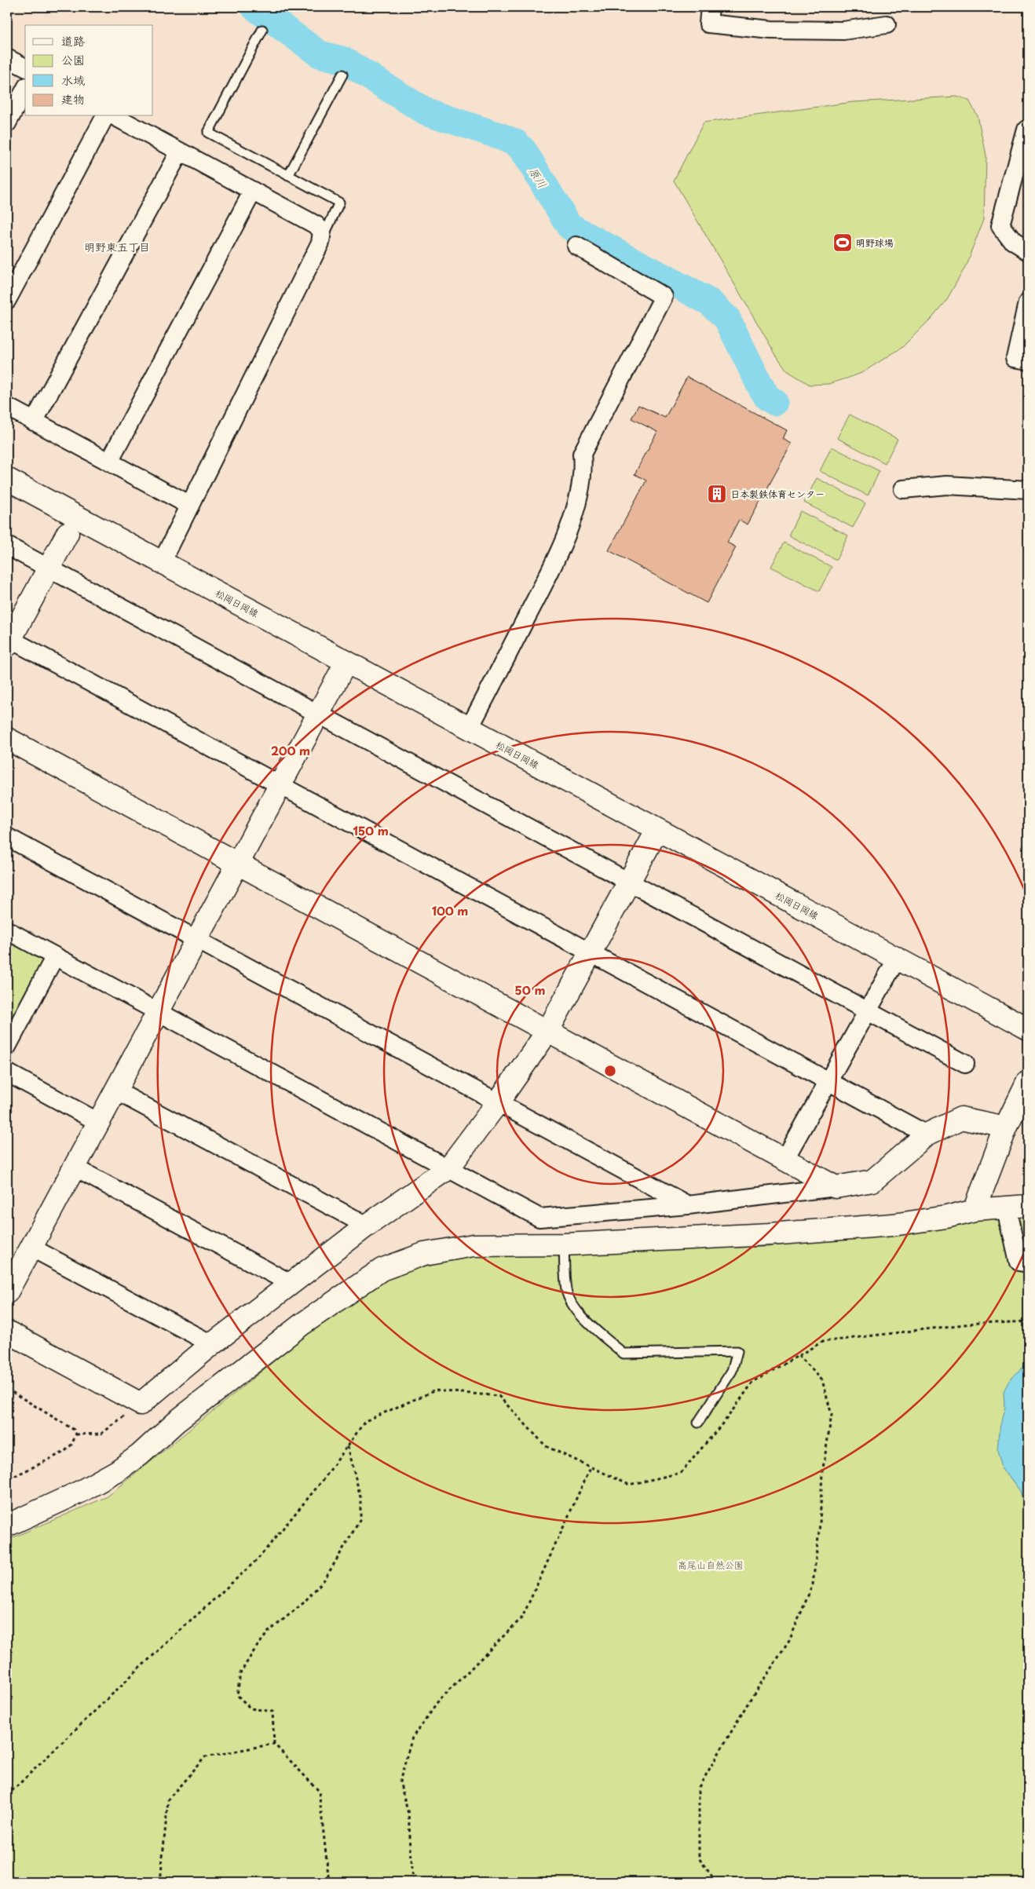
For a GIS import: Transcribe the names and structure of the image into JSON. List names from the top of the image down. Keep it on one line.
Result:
{"streets":{"street":["松岡日岡線"]},"districts":["明野東五丁目"],"water":["原川"],"parks":["高尾山自然公園"],"places":{"sports":["明野球場"],"building":["日本製鉄体育センター"]},"legend":["道路","公園","水域","建物"],"rings":["200 m","150 m","100 m","50 m"]}
